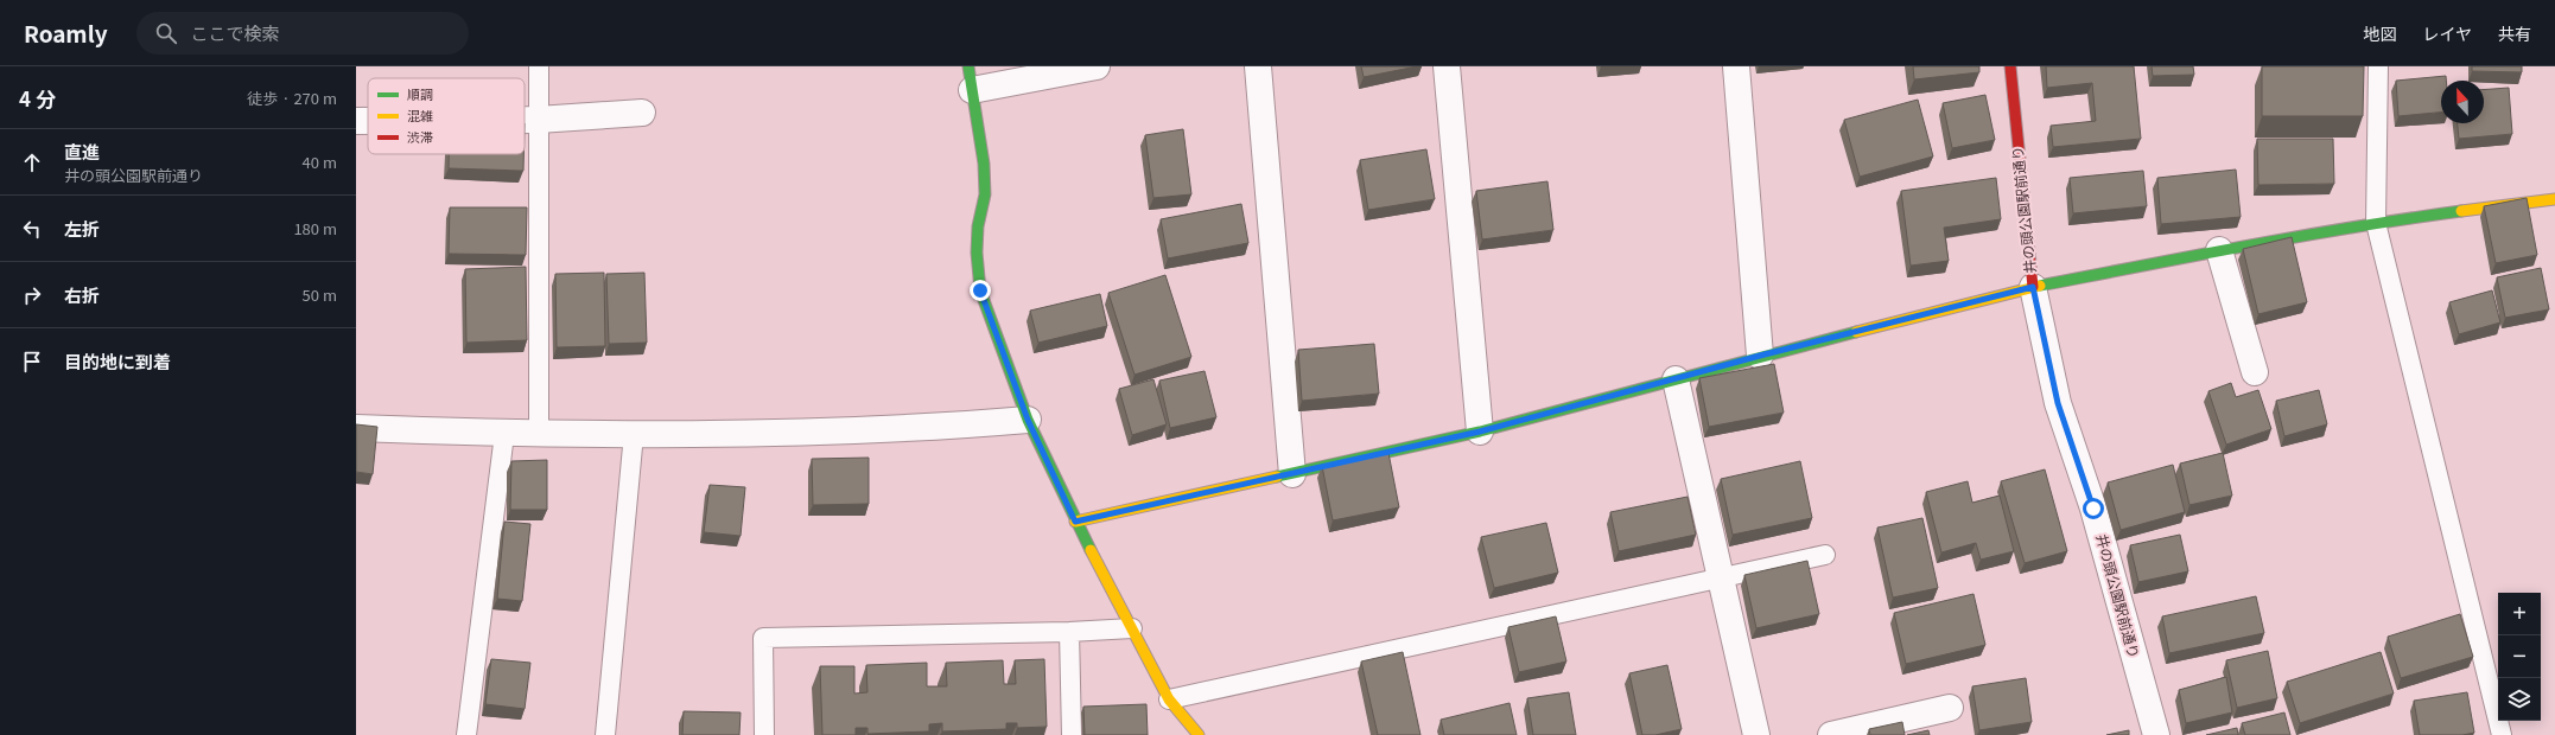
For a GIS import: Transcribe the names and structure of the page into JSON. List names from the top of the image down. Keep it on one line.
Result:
{"streets":{"street":["井の頭公園駅前通り"]},"legend":["順調","混雑","渋滞"],"north":"top","page":{"header":"Roamly","search":"ここで検索","nav":["地図","レイヤ","共有"],"heading":["4 分","徒歩 · 270 m"],"list":[["直進","井の頭公園駅前通り","40 m"],["左折","180 m"],["右折","50 m"],"目的地に到着"],"map_buttons":["+","−"]}}
